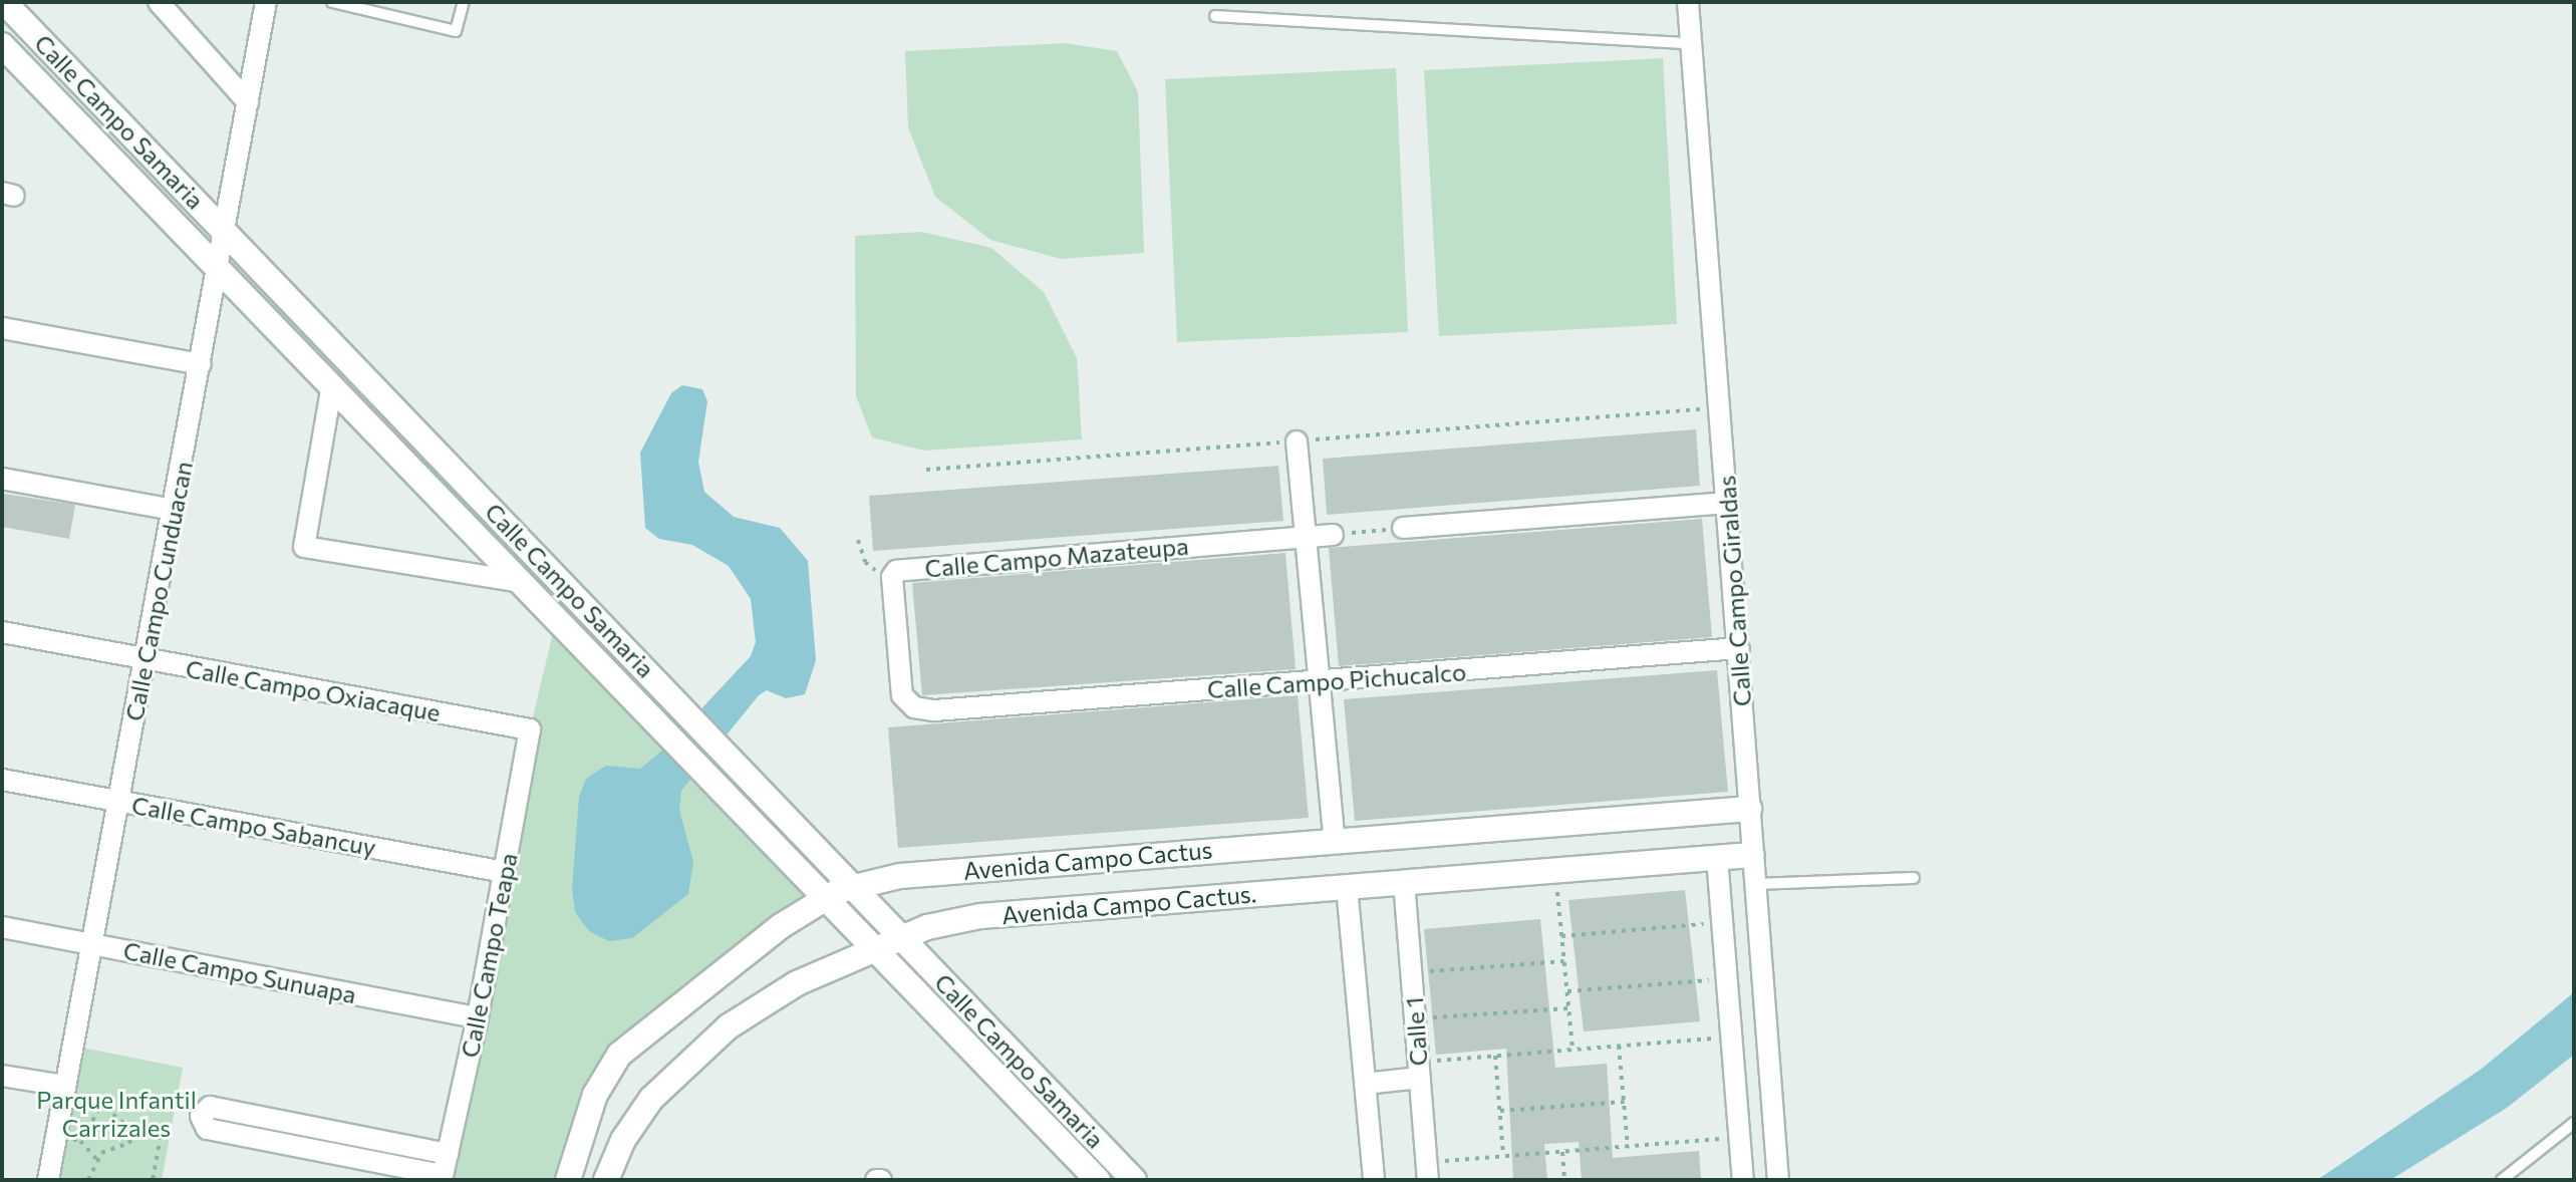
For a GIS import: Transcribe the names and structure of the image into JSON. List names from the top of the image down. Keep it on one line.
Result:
{"streets":{"street":["Calle Campo Samaria","Calle Campo Mazateupa","Calle Campo Cunduacan","Calle Campo Giraldas","Calle Campo Pichucalco","Calle Campo Oxiacaque","Calle Campo Sabancuy","Avenida Campo Cactus","Avenida Campo Cactus.","Calle Campo Teapa","Calle Campo Sunuapa","Calle 1"]},"crossings":[["Calle Campo Samaria","Calle Campo Cunduacan"],["Calle Campo Samaria","Avenida Campo Cactus"],["Calle Campo Samaria","Avenida Campo Cactus."],["Calle Campo Mazateupa","Calle Campo Pichucalco"],["Calle Campo Cunduacan","Calle Campo Oxiacaque"],["Calle Campo Cunduacan","Calle Campo Sabancuy"],["Calle Campo Cunduacan","Calle Campo Sunuapa"],["Calle Campo Giraldas","Calle Campo Pichucalco"],["Calle Campo Giraldas","Avenida Campo Cactus"],["Calle Campo Giraldas","Avenida Campo Cactus."],["Calle Campo Oxiacaque","Calle Campo Teapa"],["Calle Campo Sabancuy","Calle Campo Teapa"],["Avenida Campo Cactus.","Calle 1"],["Calle Campo Teapa","Calle Campo Sunuapa"]],"parks":["Parque Infantil Carrizales"]}
